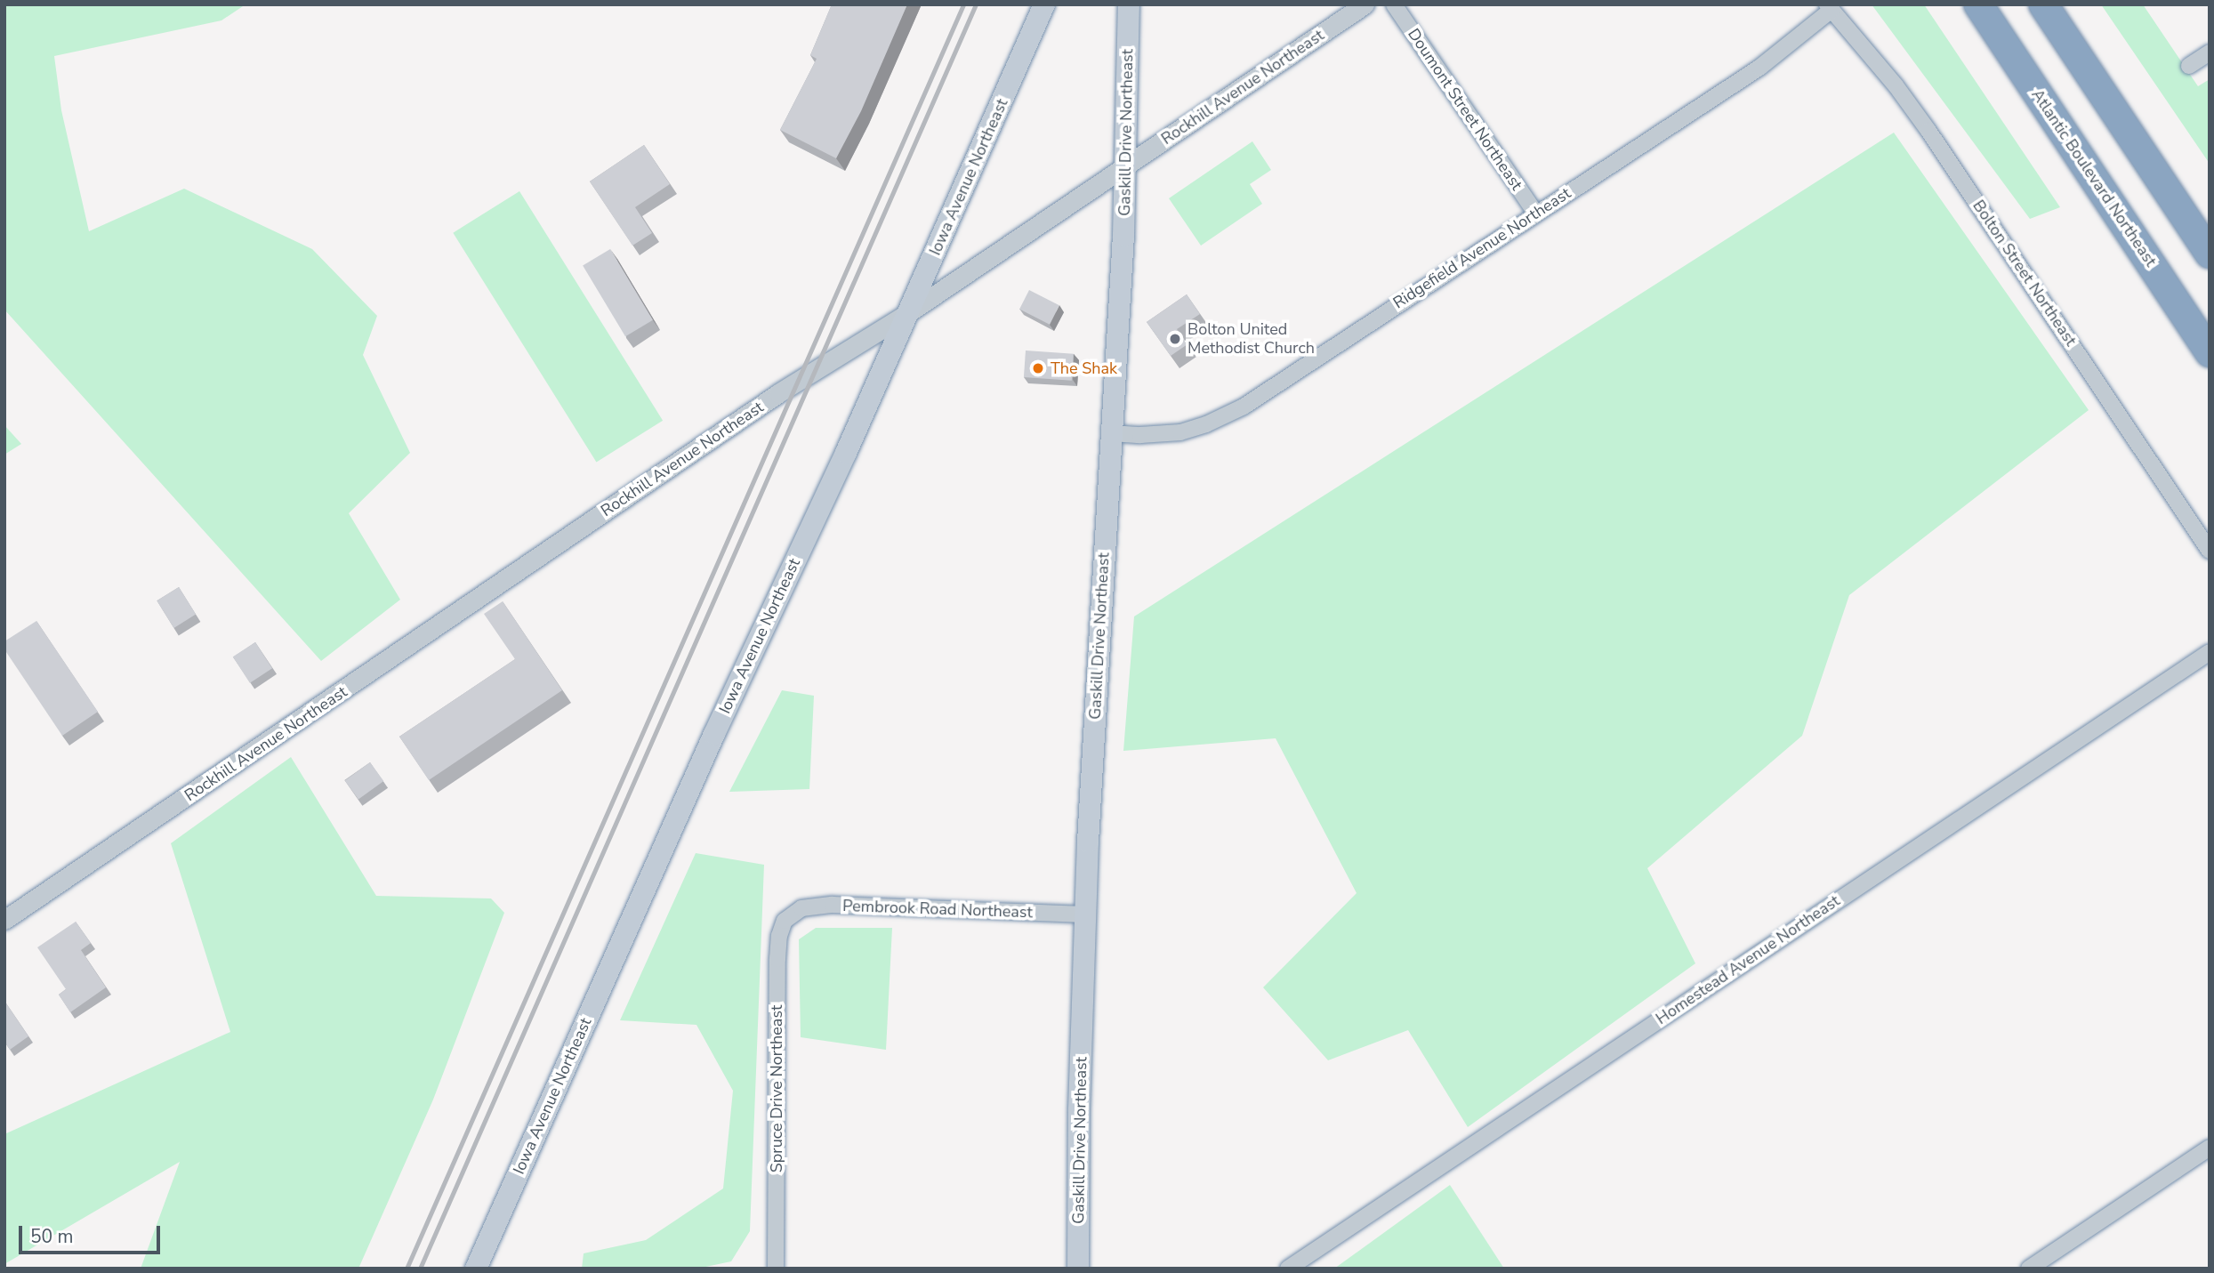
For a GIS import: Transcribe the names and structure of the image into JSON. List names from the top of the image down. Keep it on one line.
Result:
{"streets":{"highway":["Atlantic Boulevard Northeast"],"main road":["Gaskill Drive Northeast","Iowa Avenue Northeast"],"street":["Rockhill Avenue Northeast","Doumont Street Northeast","Ridgefield Avenue Northeast","Bolton Street Northeast","Pembrook Road Northeast","Homestead Avenue Northeast","Spruce Drive Northeast"]},"crossings":[["Rockhill Avenue Northeast","Gaskill Drive Northeast"],["Rockhill Avenue Northeast","Iowa Avenue Northeast"],["Doumont Street Northeast","Ridgefield Avenue Northeast"],["Gaskill Drive Northeast","Ridgefield Avenue Northeast"],["Gaskill Drive Northeast","Pembrook Road Northeast"],["Ridgefield Avenue Northeast","Bolton Street Northeast"],["Pembrook Road Northeast","Spruce Drive Northeast"]],"places":["Bolton United Methodist Church","The Shak"],"scale_bar":"50 m"}
